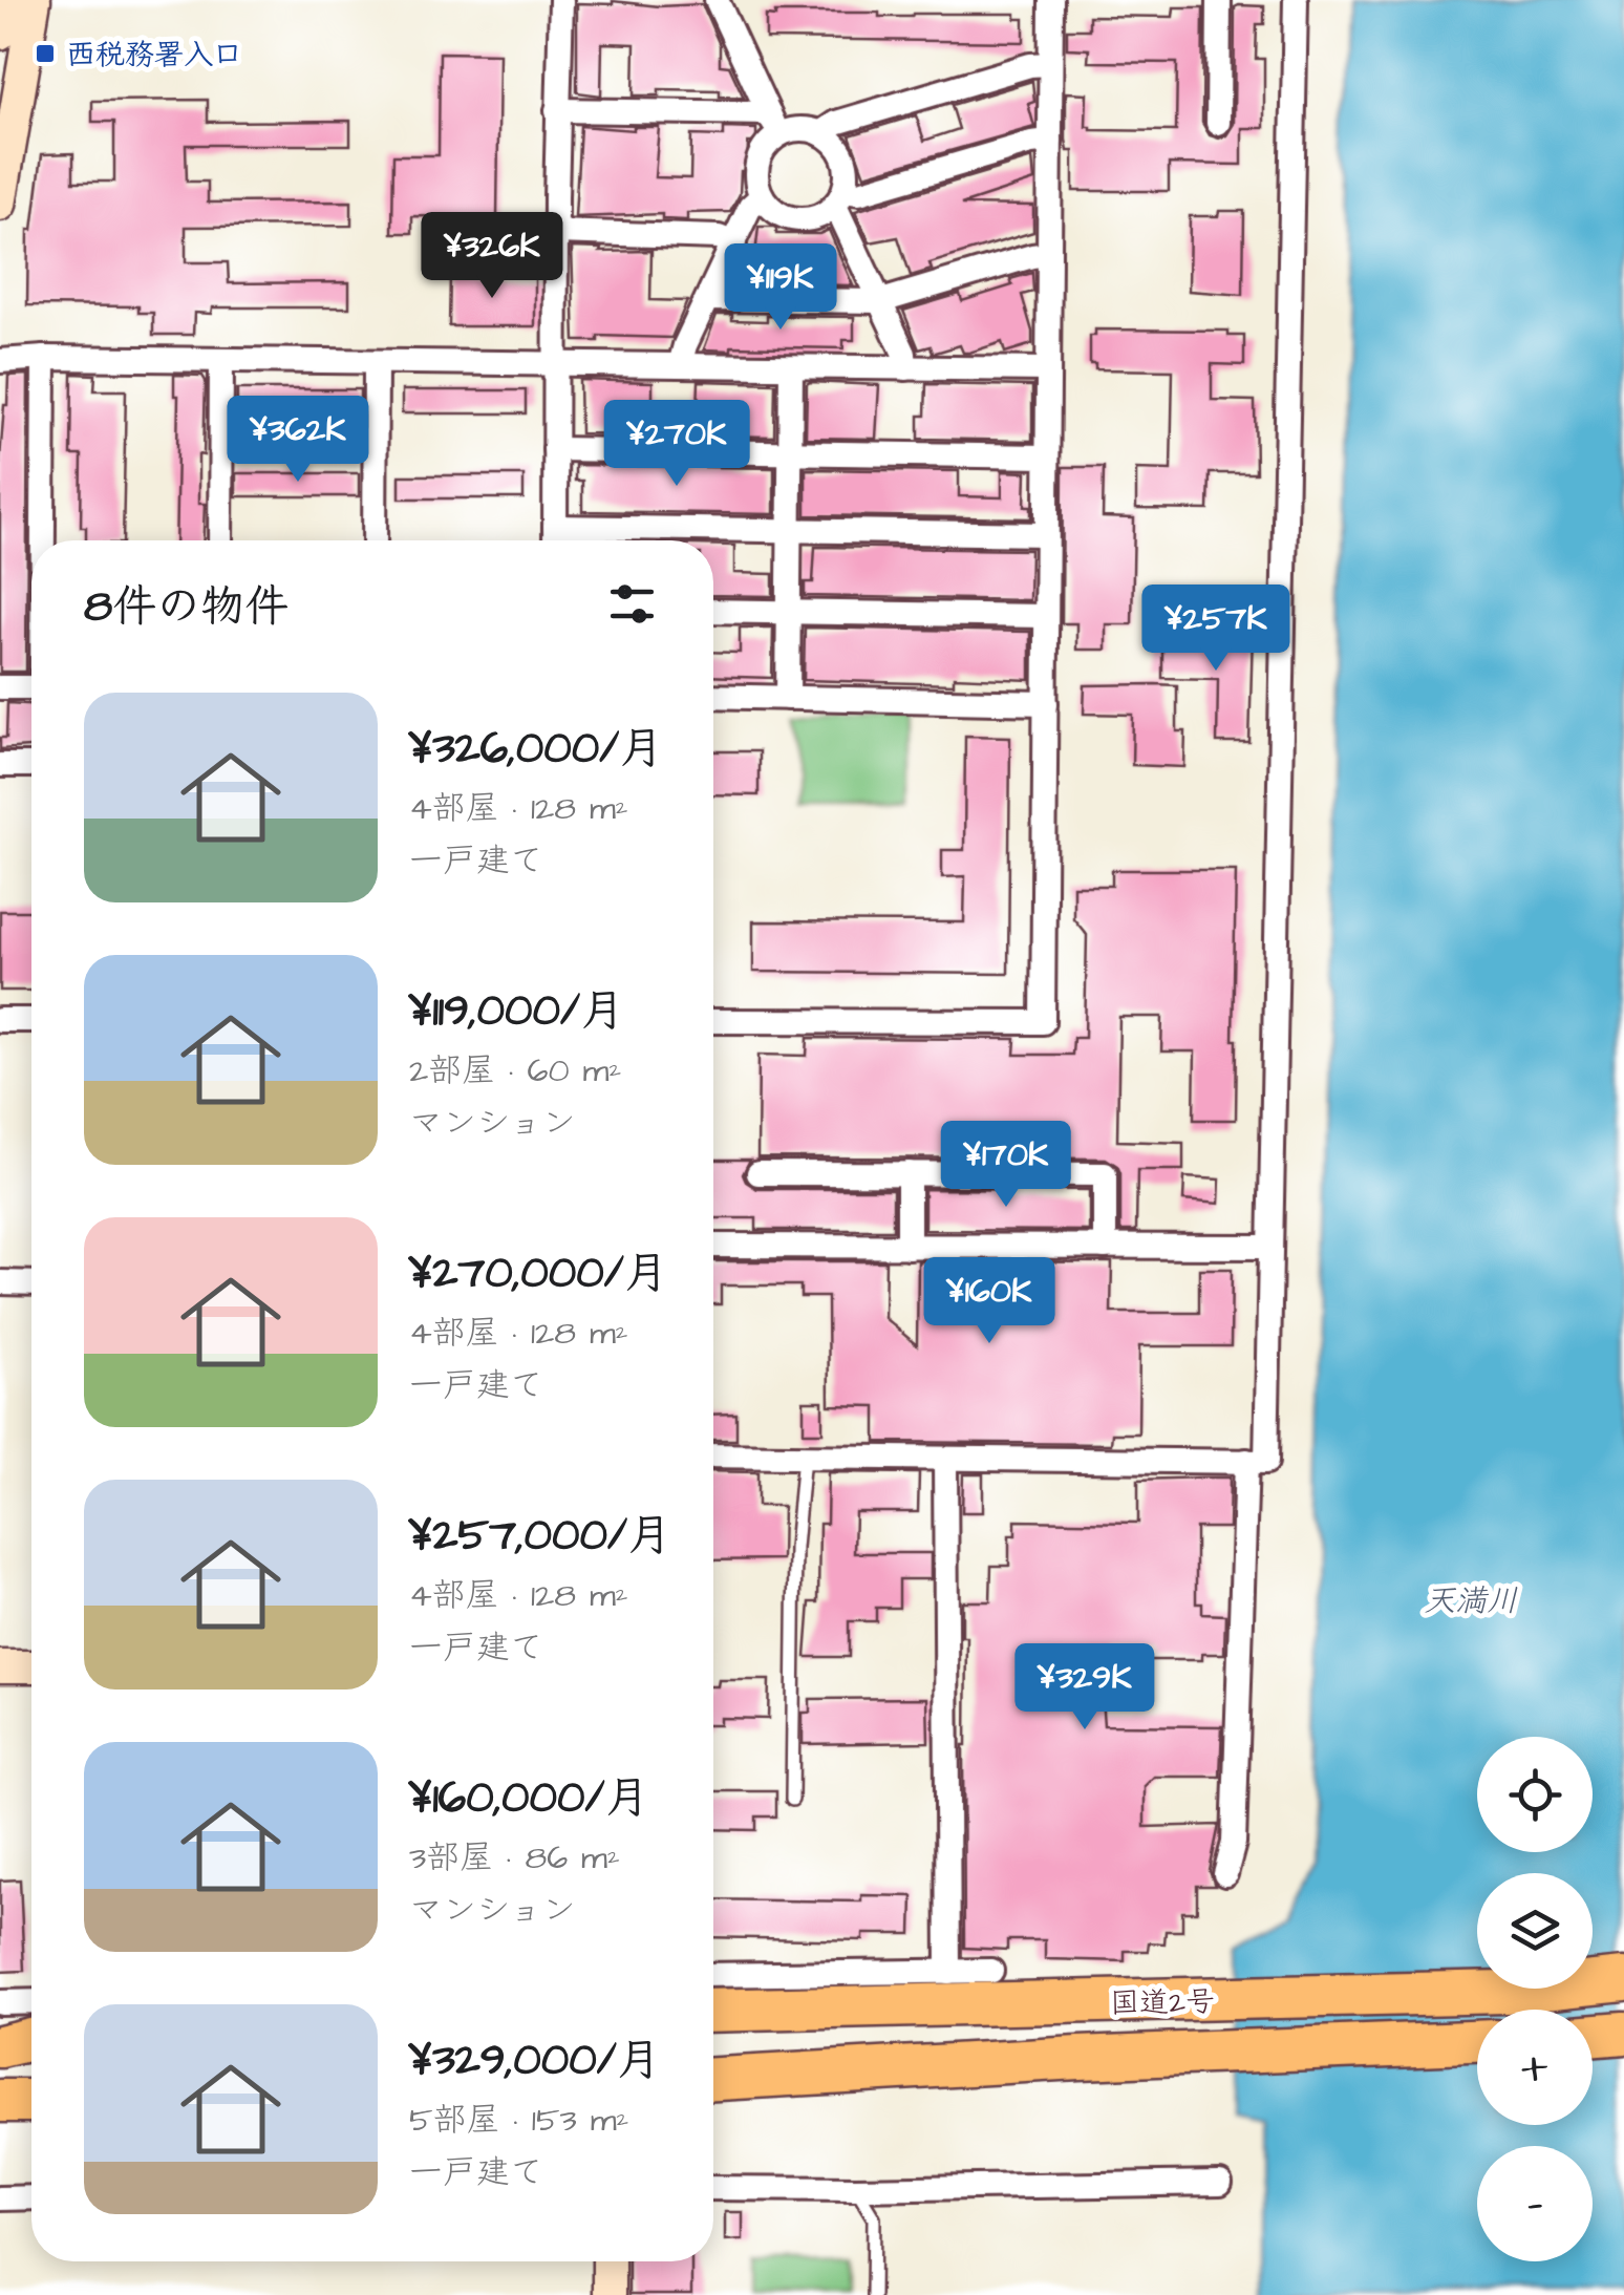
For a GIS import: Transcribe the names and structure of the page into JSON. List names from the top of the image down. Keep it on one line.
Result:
{"streets":{"highway":["国道2号"]},"water":["天満川"],"places":{"transit":["西税務署入口"]},"page":{"price":["¥326K","¥119K","¥362K","¥270K","¥257K","¥170K","¥160K","¥329K"],"heading":"8件の物件","list":[{"name":"¥326,000/月","note":"4部屋 · 128 m² · 一戸建て"},{"name":"¥119,000/月","note":"2部屋 · 60 m² · マンション"},{"name":"¥270,000/月","note":"4部屋 · 128 m² · 一戸建て"},{"name":"¥257,000/月","note":"4部屋 · 128 m² · 一戸建て"},{"name":"¥160,000/月","note":"3部屋 · 86 m² · マンション"},{"name":"¥329,000/月","note":"5部屋 · 153 m² · 一戸建て"}],"map_buttons":["+","−"]}}
